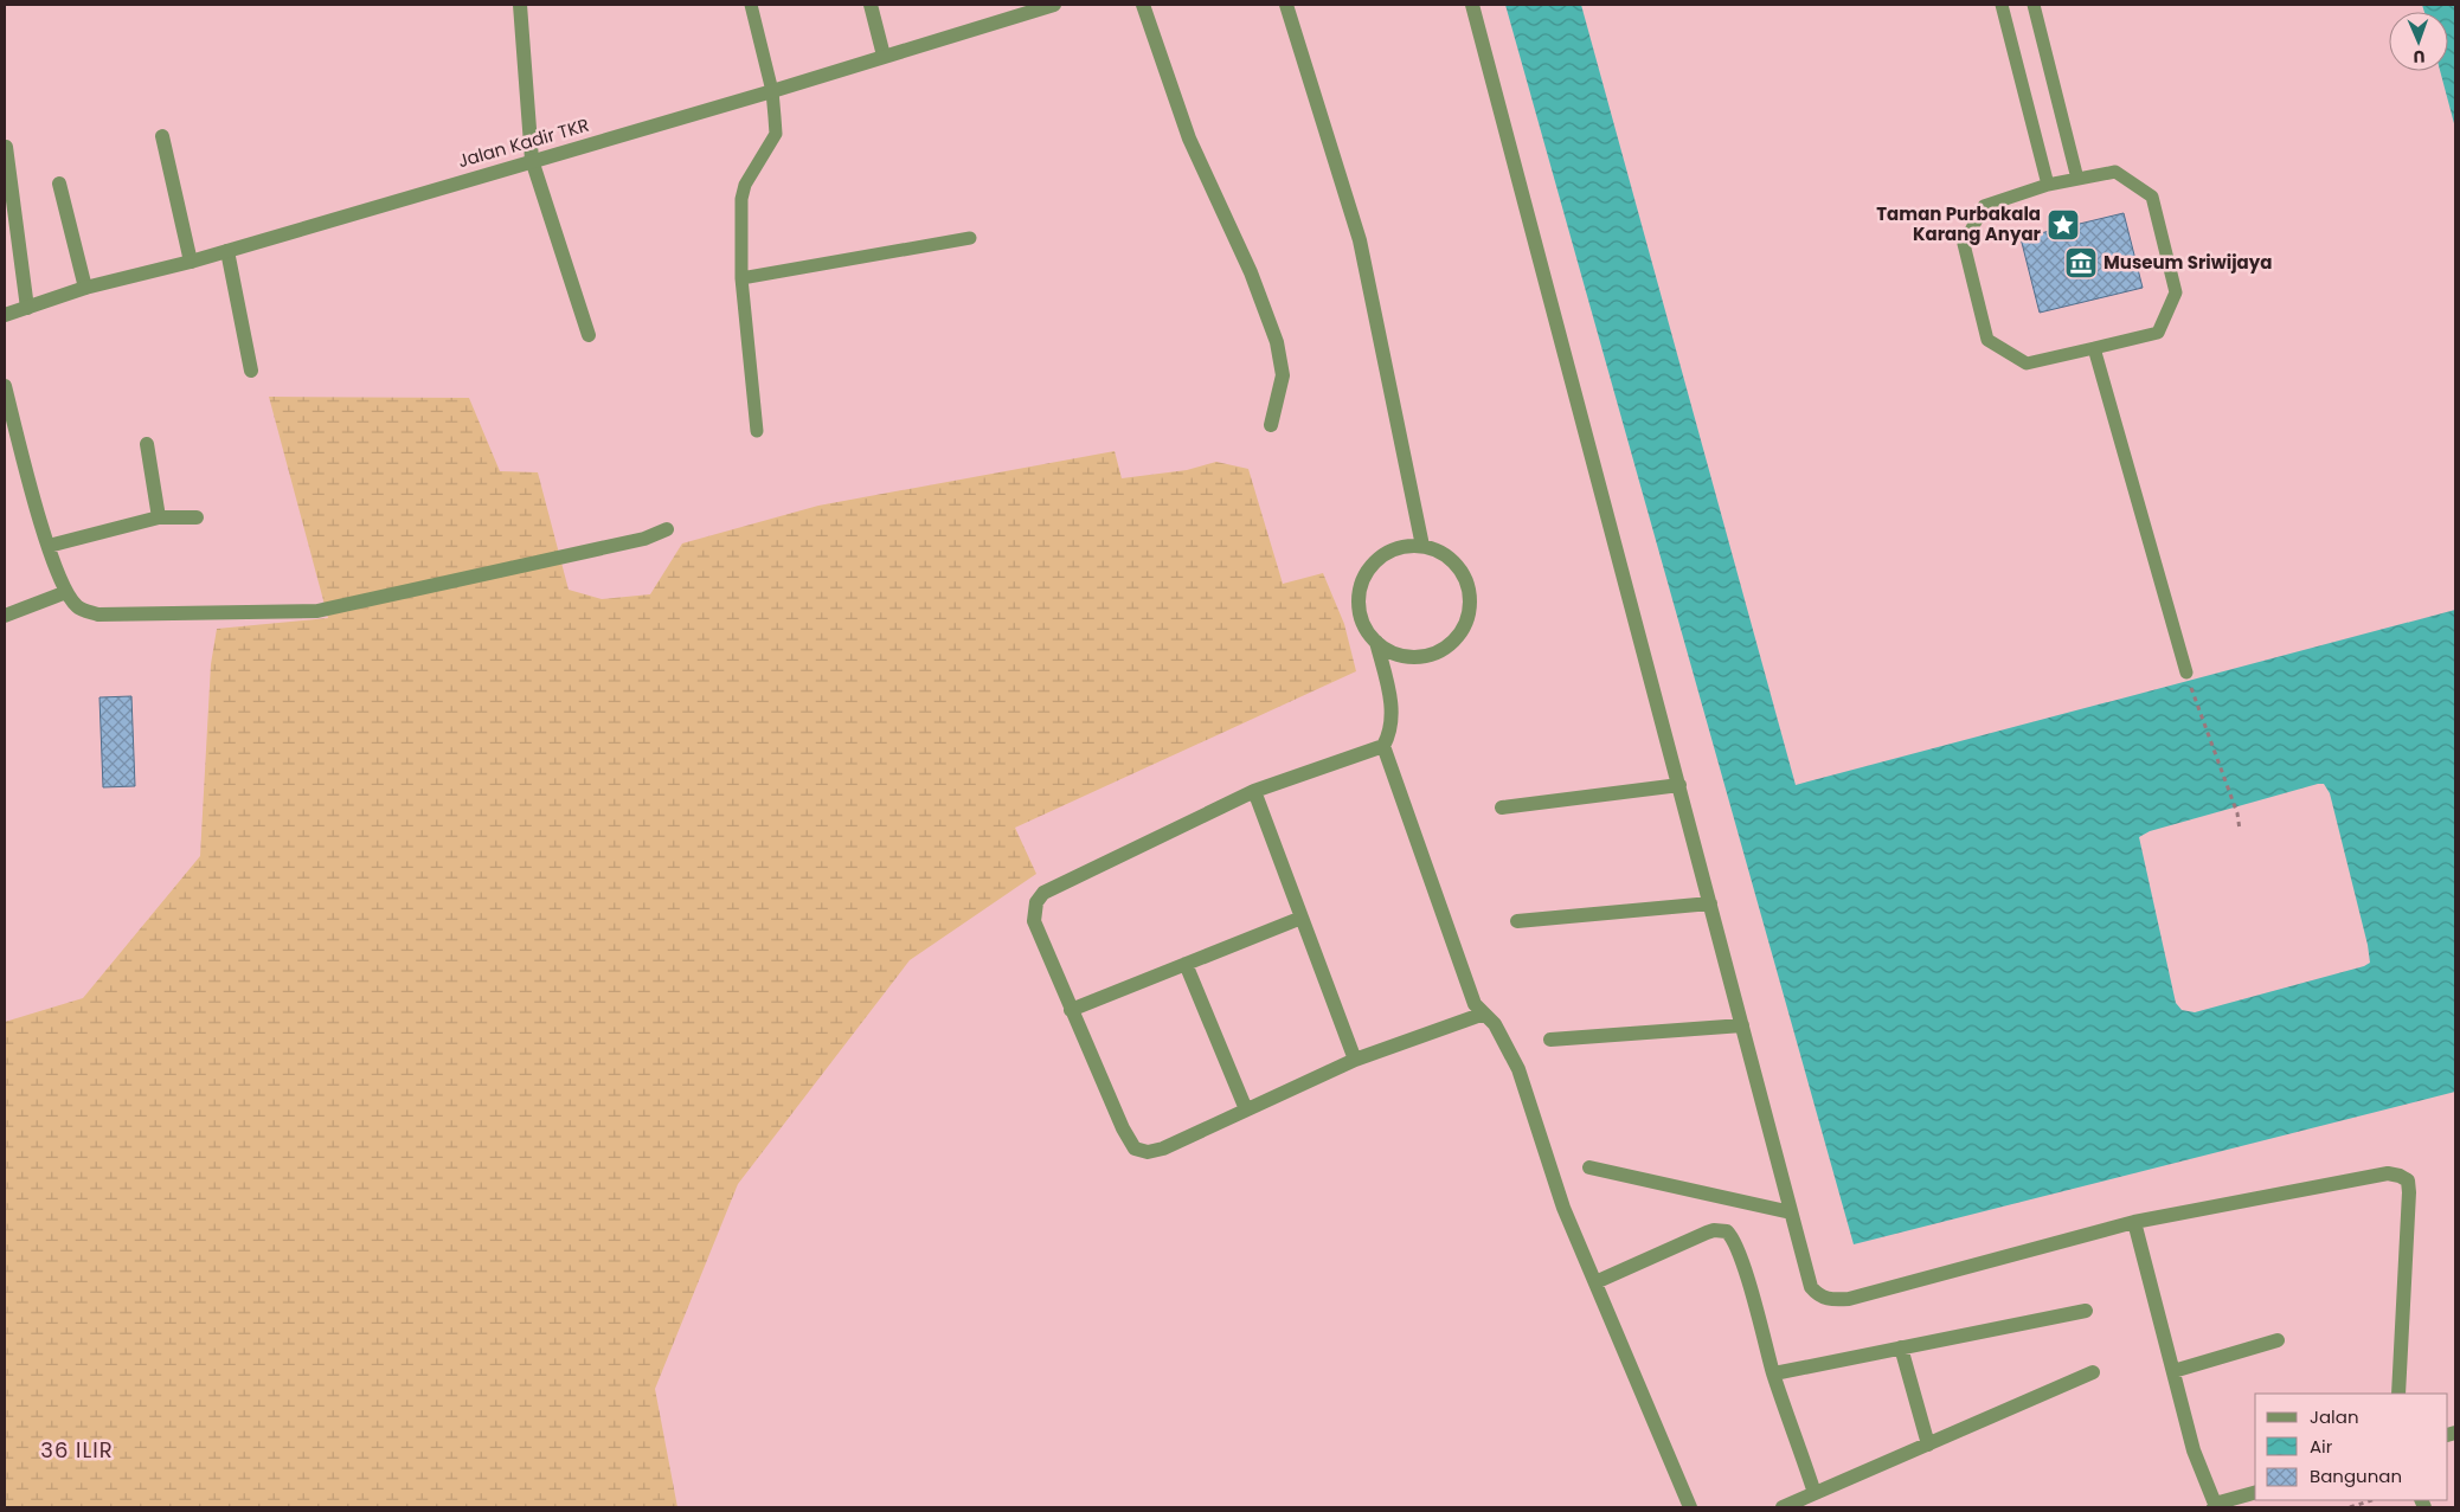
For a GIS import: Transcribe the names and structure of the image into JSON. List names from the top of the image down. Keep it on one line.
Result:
{"streets":{"street":["Jalan Kadir TKR"]},"districts":["36 ILIR"],"places":{"place":["Taman Purbakala Karang Anyar"],"museum":["Museum Sriwijaya"]},"legend":["Jalan","Air","Bangunan"],"north":"bottom"}
